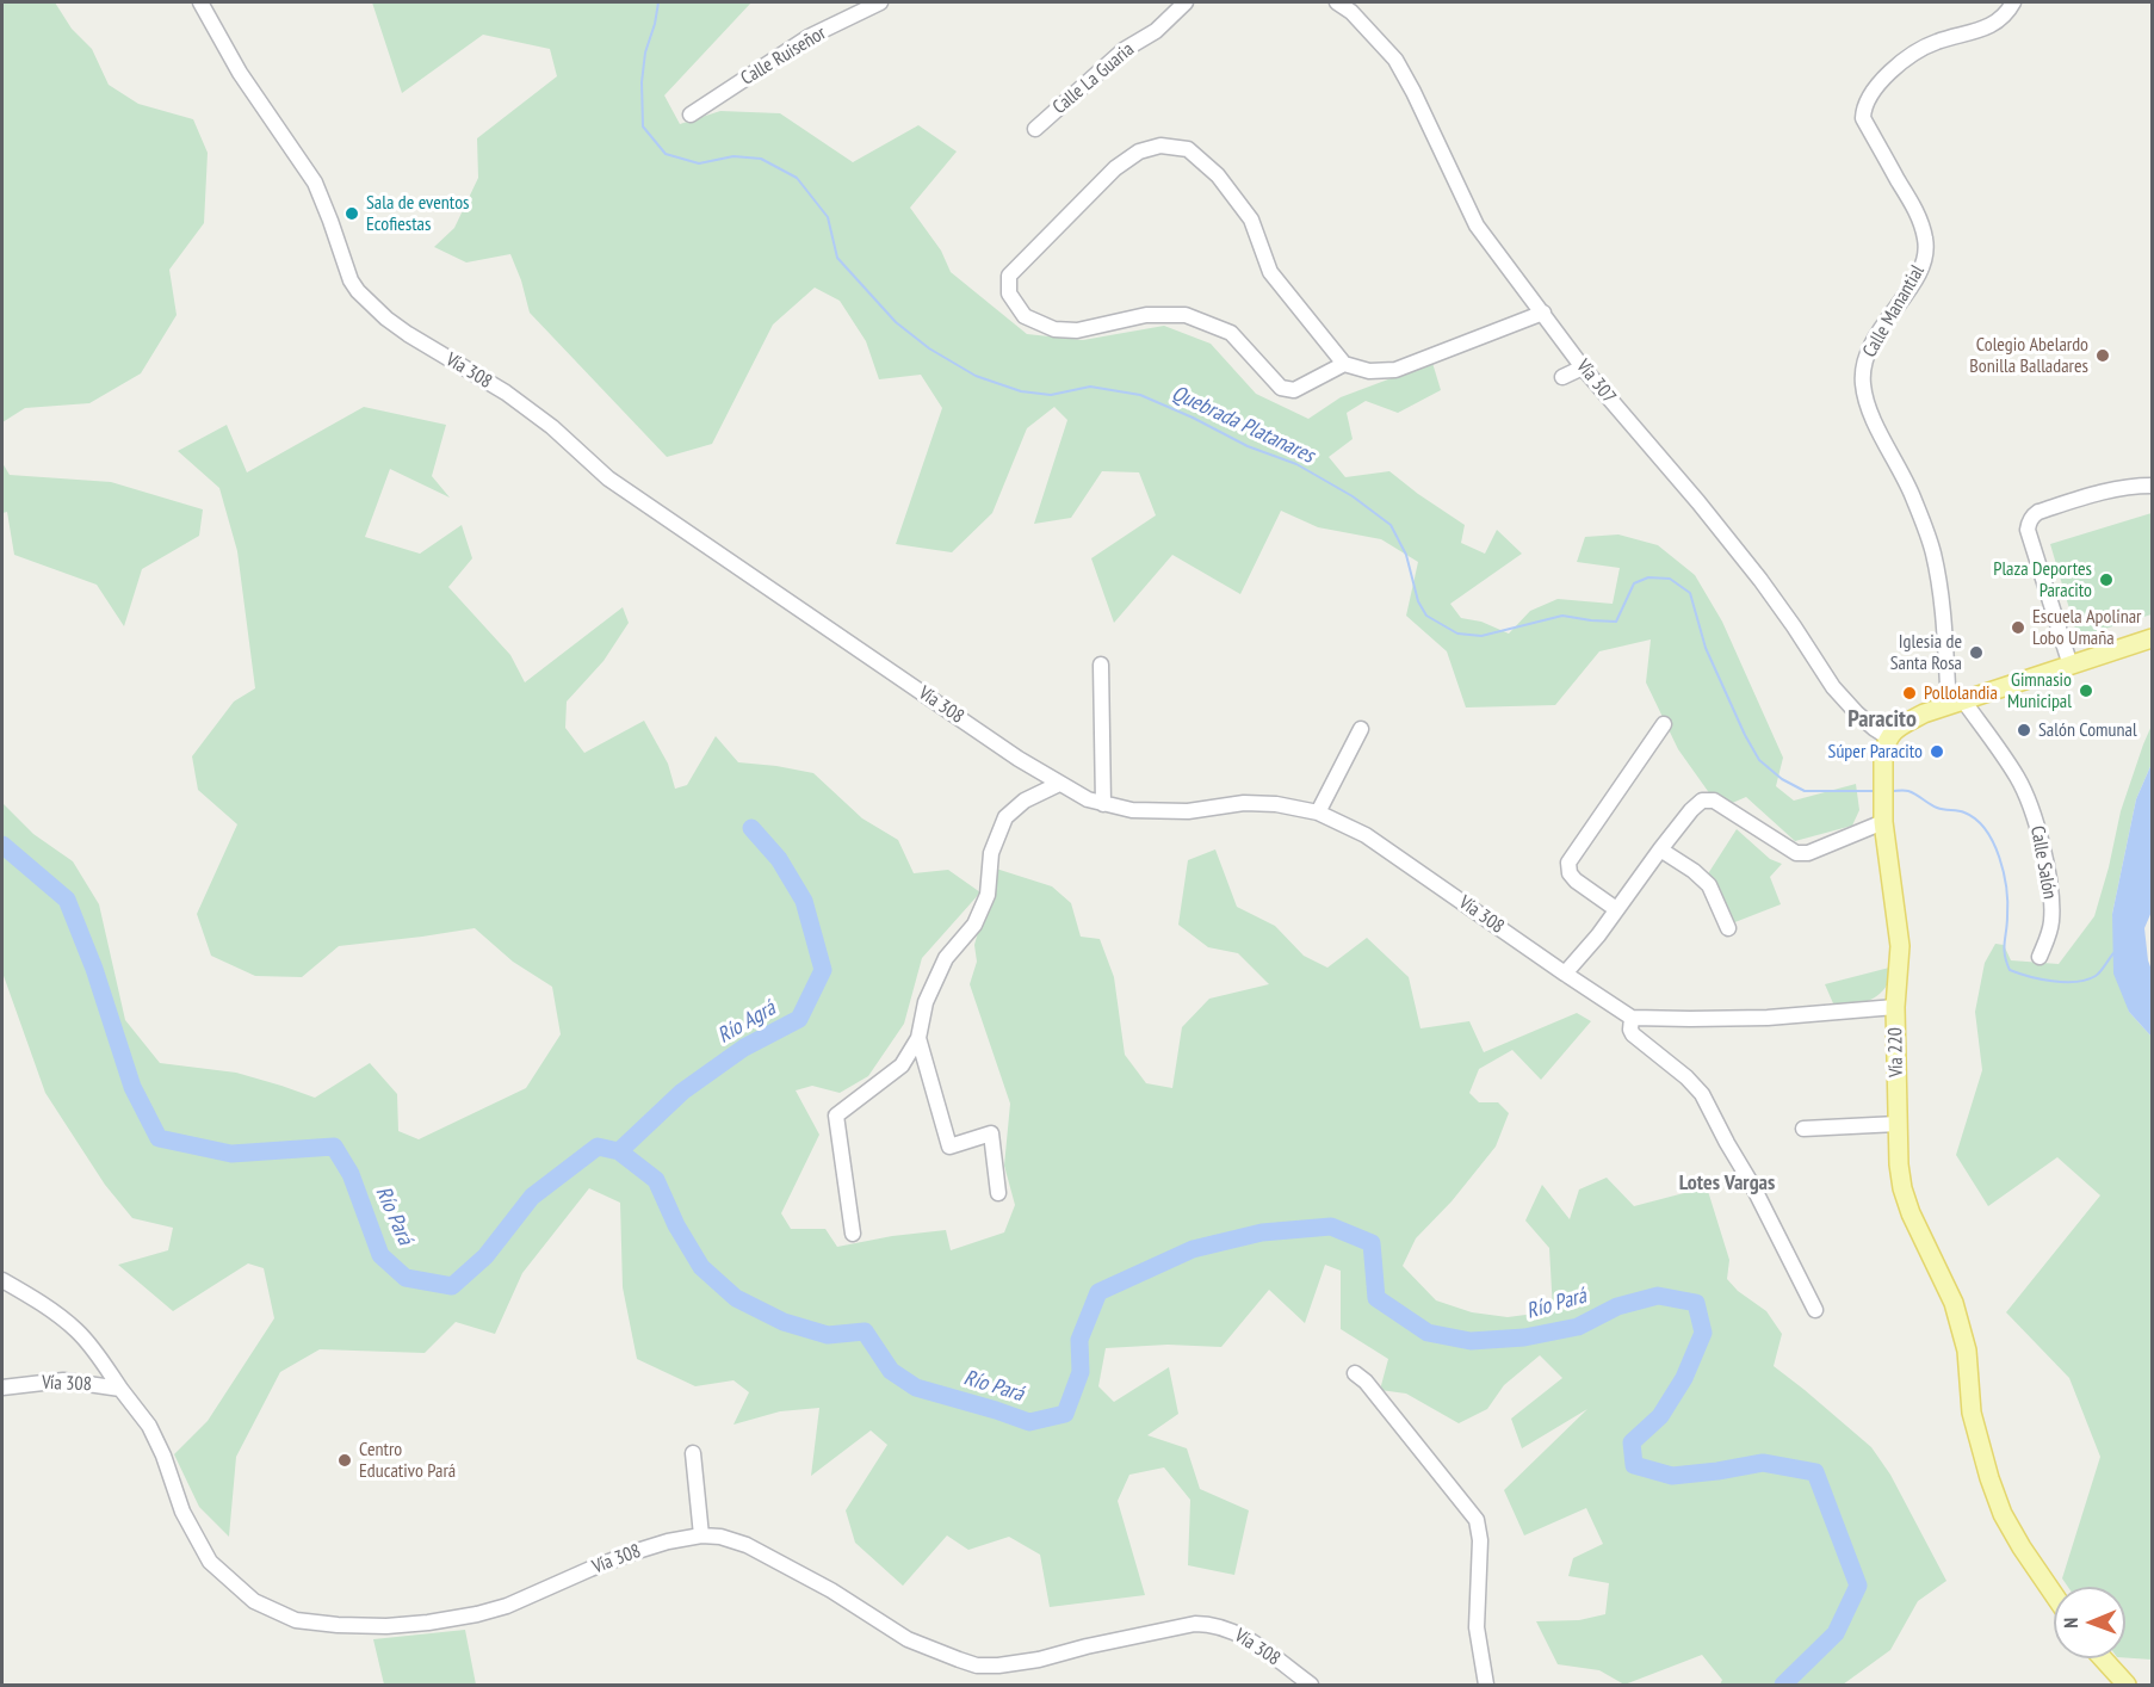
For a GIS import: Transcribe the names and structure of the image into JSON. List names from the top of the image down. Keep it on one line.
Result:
{"streets":{"main road":["Vía 220"],"street":["Calle Ruiseñor","Calle La Guaria","Calle Manantial","Vía 308","Vía 307","Calle Salón"]},"crossings":[["Calle Manantial","Calle Salón"],["Vía 307","Vía 220"]],"districts":["Paracito","Lotes Vargas"],"water":["Quebrada Platanares","Río Agrá","Río Pará"],"places":["Sala de eventos Ecofiestas","Colegio Abelardo Bonilla Balladares","Plaza Deportes Paracito","Escuela Apolinar Lobo Umaña","Iglesia de Santa Rosa","Gimnasio Municipal","Pollolandia","Salón Comunal","Súper Paracito","Centro Educativo Pará"],"north":"left"}
